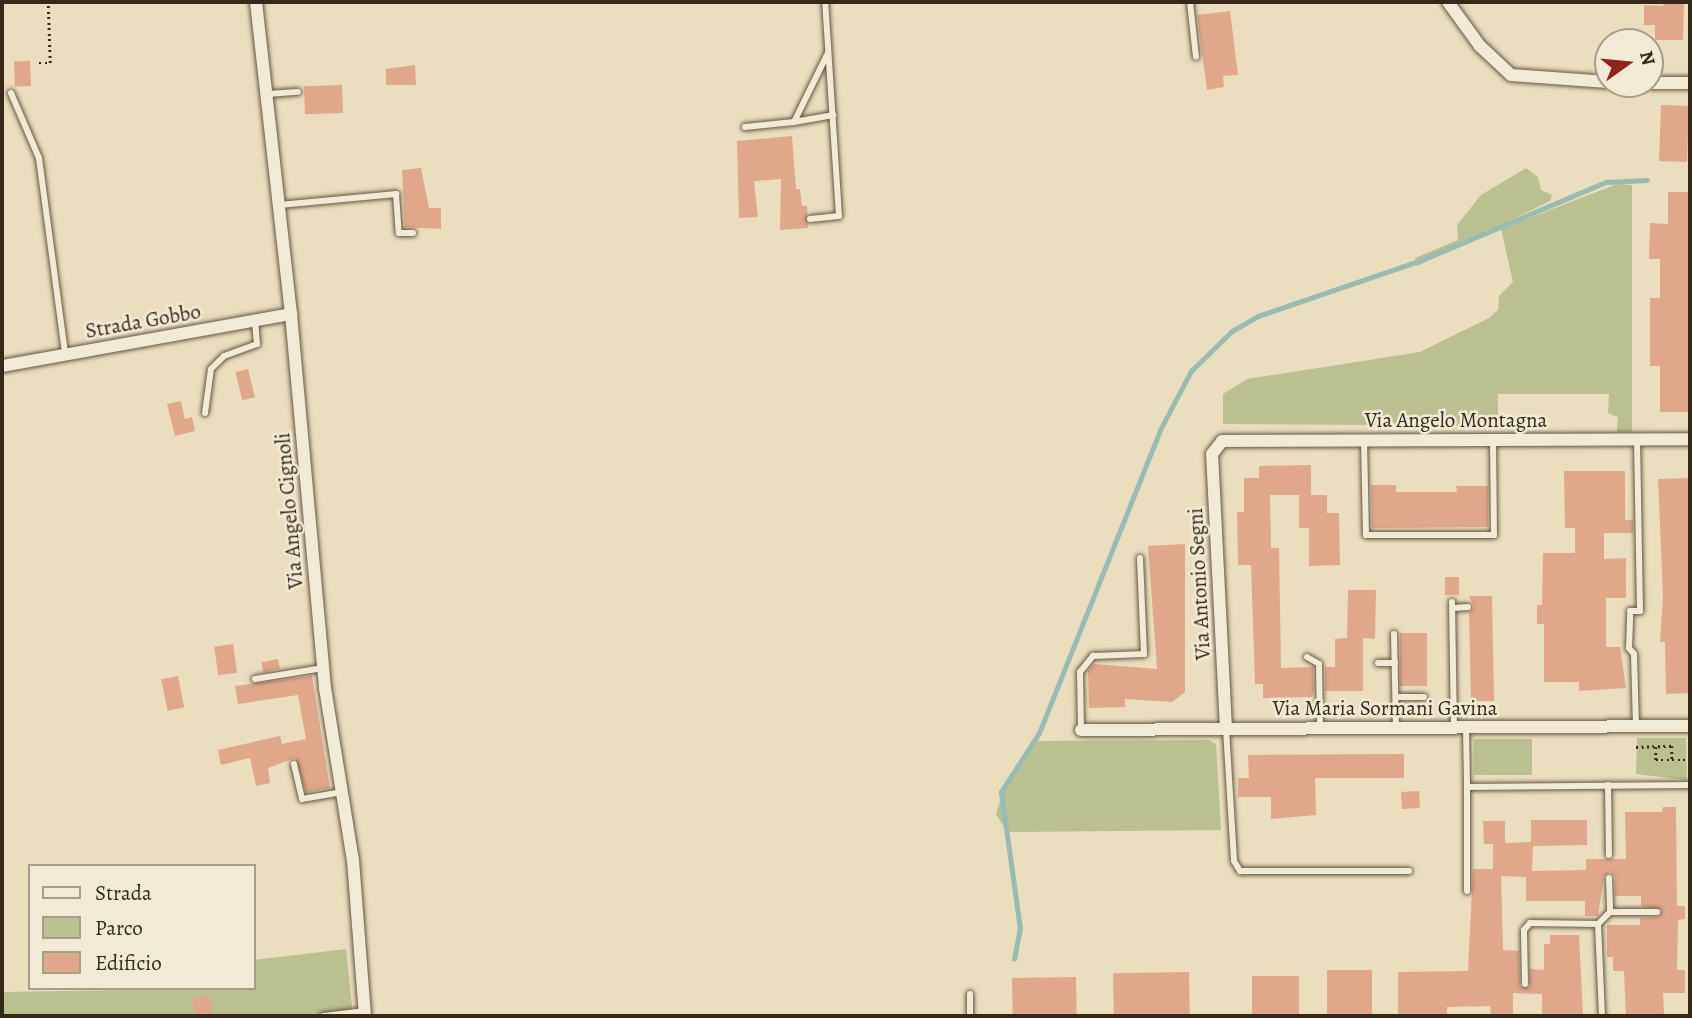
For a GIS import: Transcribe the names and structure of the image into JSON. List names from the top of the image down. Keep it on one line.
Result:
{"streets":{"street":["Strada Gobbo","Via Angelo Montagna","Via Angelo Cignoli","Via Antonio Segni","Via Maria Sormani Gavina"]},"crossings":[["Strada Gobbo","Via Angelo Cignoli"],["Via Angelo Montagna","Via Antonio Segni"],["Via Antonio Segni","Via Maria Sormani Gavina"]],"legend":["Strada","Parco","Edificio"],"north":"right"}
